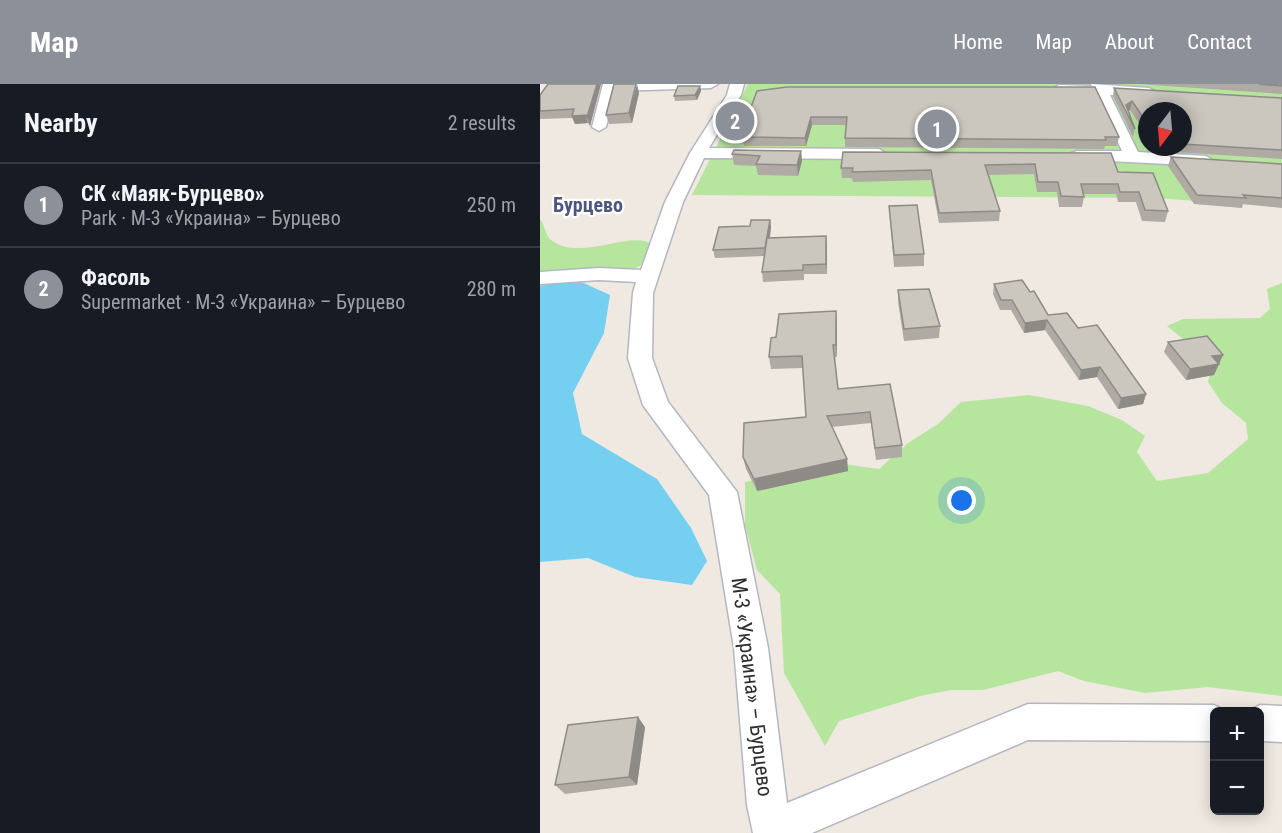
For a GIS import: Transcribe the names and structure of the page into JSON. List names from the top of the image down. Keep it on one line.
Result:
{"streets":{"street":["М-3 «Украина» – Бурцево"]},"districts":["Бурцево"],"north":"bottom","page":{"header":"Map","nav":["Home","Map","About","Contact"],"heading":["Nearby","2 results"],"pins":["2","1"],"list":[{"mark":"1","name":"СК «Маяк-Бурцево»","note":"Park · М-3 «Украина» – Бурцево","value":"250 m"},{"mark":"2","name":"Фасоль","note":"Supermarket · М-3 «Украина» – Бурцево","value":"280 m"}],"map_buttons":["+","−"]}}
